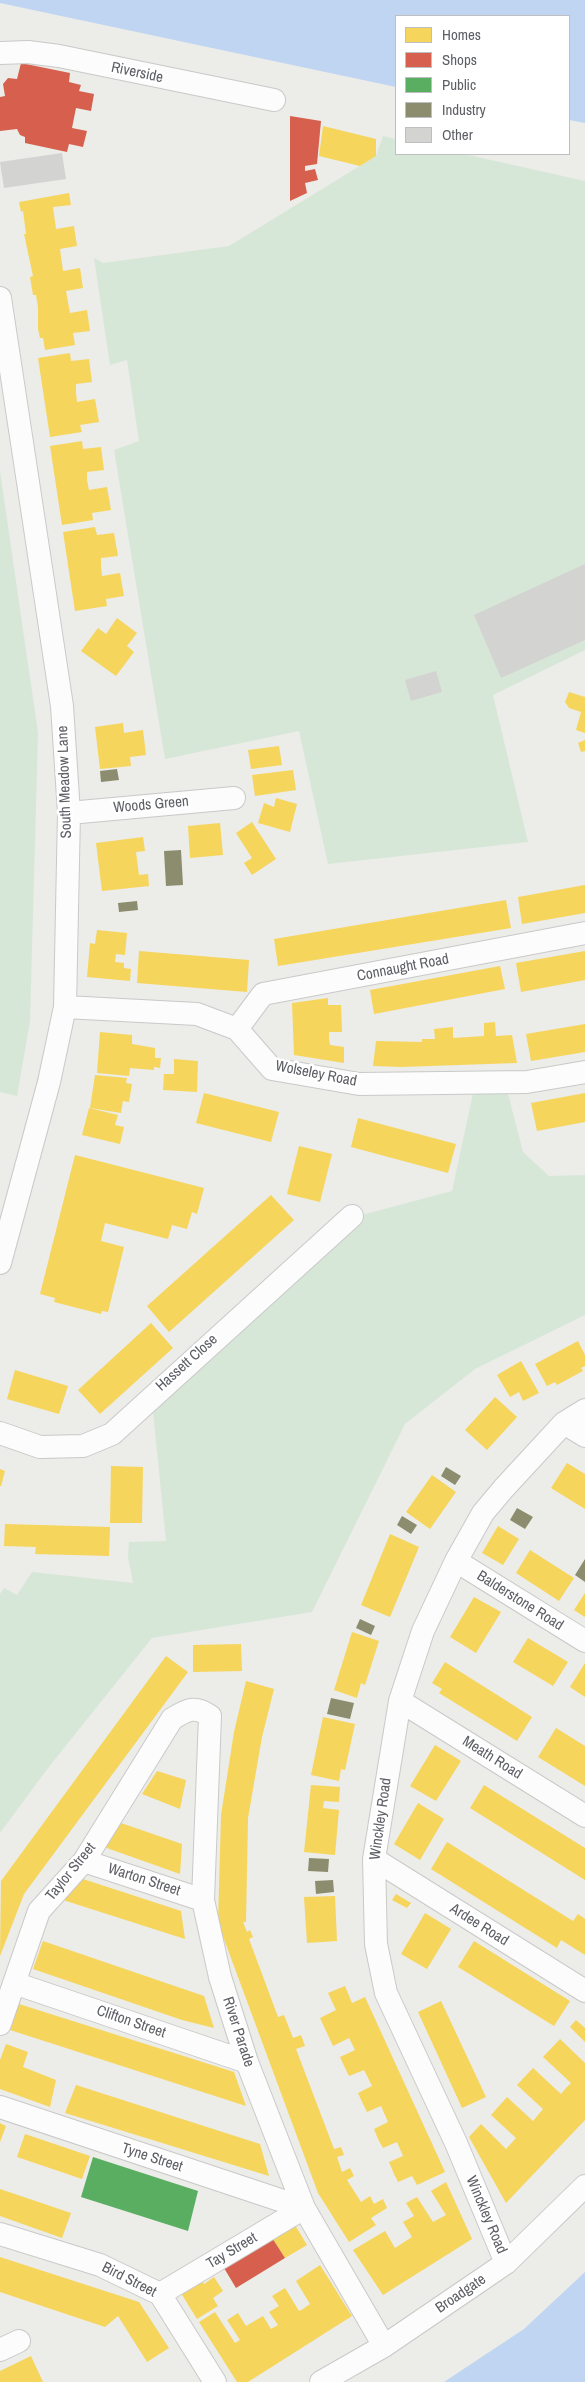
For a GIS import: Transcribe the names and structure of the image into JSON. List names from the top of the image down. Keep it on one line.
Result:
{"streets":{"street":["Riverside","South Meadow Lane","Woods Green","Connaught Road","Wolseley Road","Hassett Close","Balderstone Road","Meath Road","Winckley Road","Taylor Street","Warton Street","Ardee Road","Clifton Street","River Parade","Tyne Street","Tay Street","Bird Street","Broadgate"]},"crossings":[["South Meadow Lane","Woods Green"],["South Meadow Lane","Wolseley Road"],["Connaught Road","Wolseley Road"],["Balderstone Road","Winckley Road"],["Meath Road","Winckley Road"],["Winckley Road","Ardee Road"],["Winckley Road","Broadgate"],["Taylor Street","Warton Street"],["Taylor Street","Clifton Street"],["Taylor Street","River Parade"],["Warton Street","River Parade"],["Clifton Street","River Parade"],["River Parade","Tyne Street"],["River Parade","Tay Street"],["River Parade","Broadgate"],["Tyne Street","Tay Street"],["Tay Street","Bird Street"]],"legend":["Homes","Shops","Public","Industry","Other"]}
